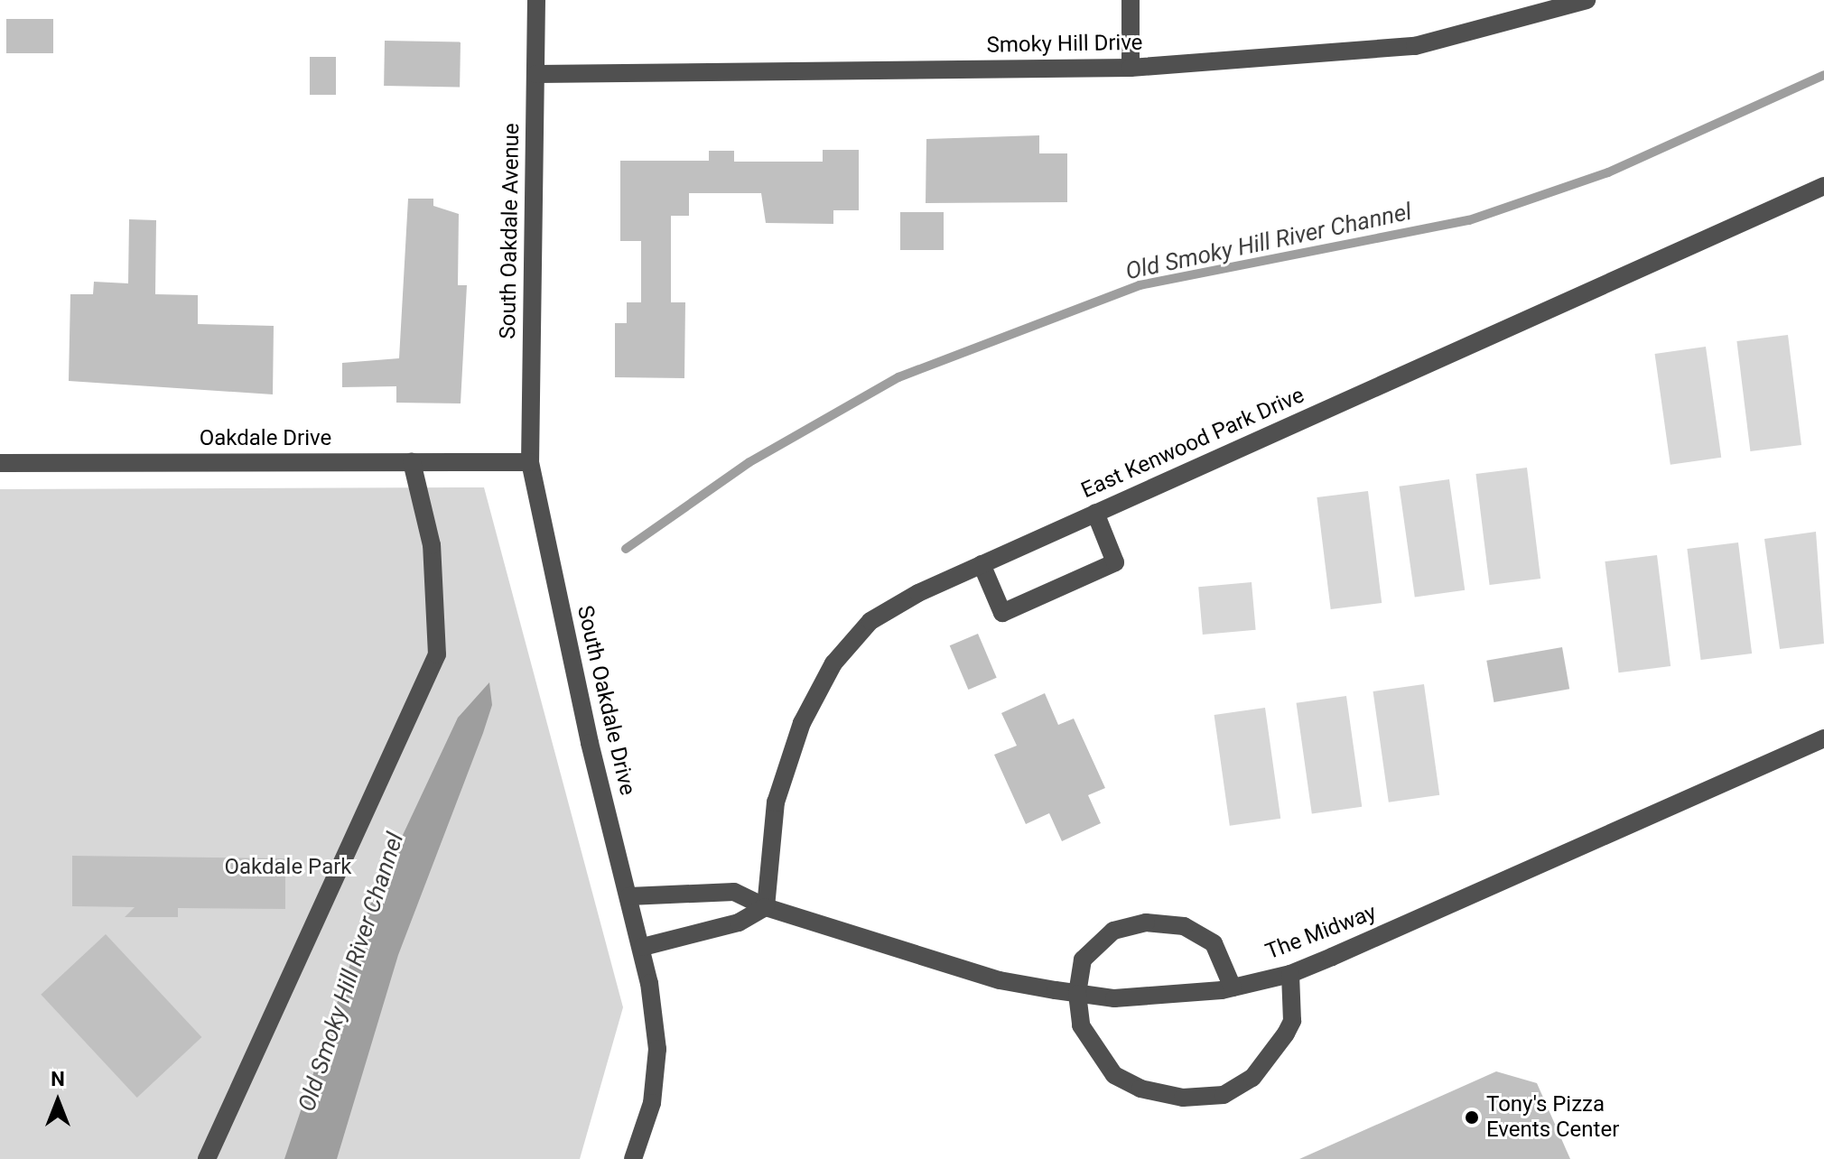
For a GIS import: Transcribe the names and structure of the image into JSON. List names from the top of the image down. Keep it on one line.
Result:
{"streets":{"street":["Smoky Hill Drive","South Oakdale Avenue","Oakdale Drive","East Kenwood Park Drive","South Oakdale Drive","The Midway"]},"crossings":[["Smoky Hill Drive","South Oakdale Avenue"],["South Oakdale Avenue","Oakdale Drive"],["South Oakdale Avenue","South Oakdale Drive"],["Oakdale Drive","South Oakdale Drive"],["East Kenwood Park Drive","The Midway"],["South Oakdale Drive","The Midway"]],"water":["Old Smoky Hill River Channel"],"parks":["Oakdale Park"],"places":["Tony's Pizza Events Center"],"north":"top"}
